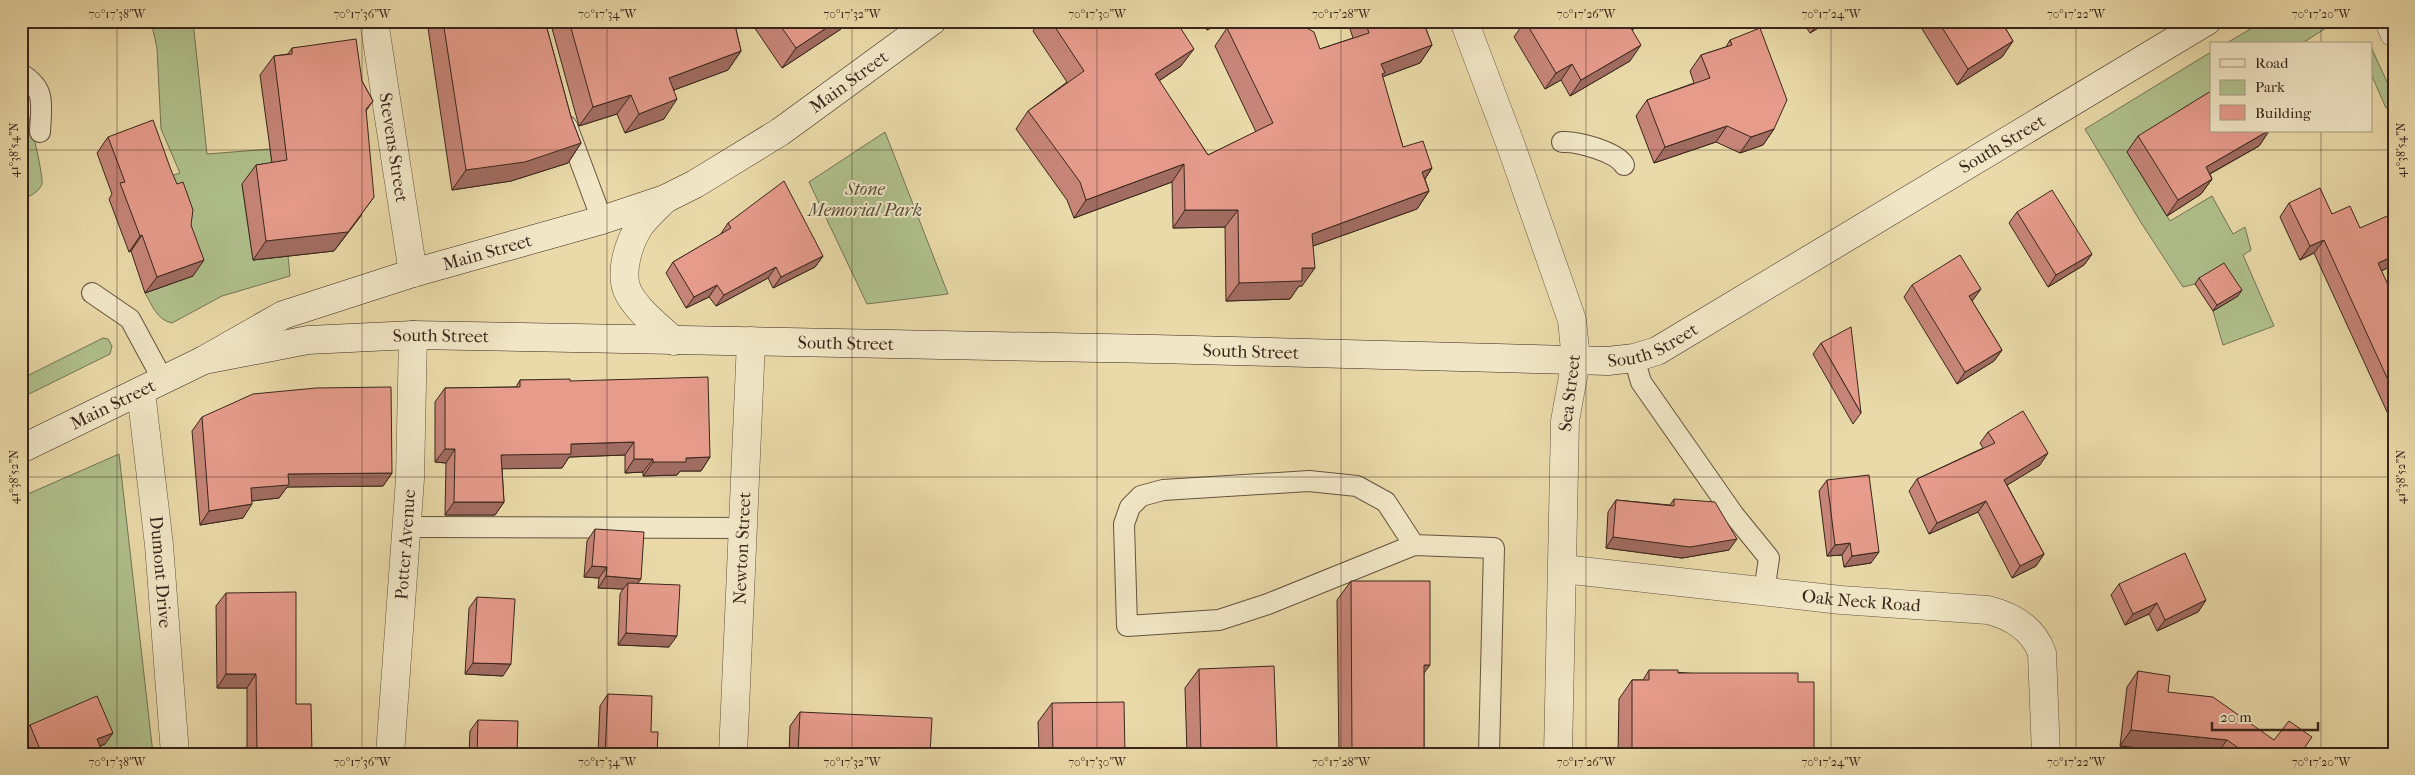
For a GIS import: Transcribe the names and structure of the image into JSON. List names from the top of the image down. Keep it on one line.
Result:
{"streets":{"main road":["Main Street","South Street","Stevens Street","Sea Street","Potter Avenue","Newton Street","Dumont Drive","Oak Neck Road"]},"crossings":[["Main Street","South Street"],["Main Street","Stevens Street"],["Main Street","Dumont Drive"],["South Street","Sea Street"],["South Street","Potter Avenue"],["South Street","Newton Street"],["Sea Street","Oak Neck Road"]],"parks":["Stone Memorial Park"],"legend":["Road","Park","Building"],"scale_bar":"20 m","coordinates":["70°17'38\"W","70°17'36\"W","70°17'34\"W","70°17'32\"W","70°17'30\"W","70°17'28\"W","70°17'26\"W","70°17'24\"W","70°17'22\"W","70°17'20\"W","41°38'54\"N","41°38'52\"N"]}
